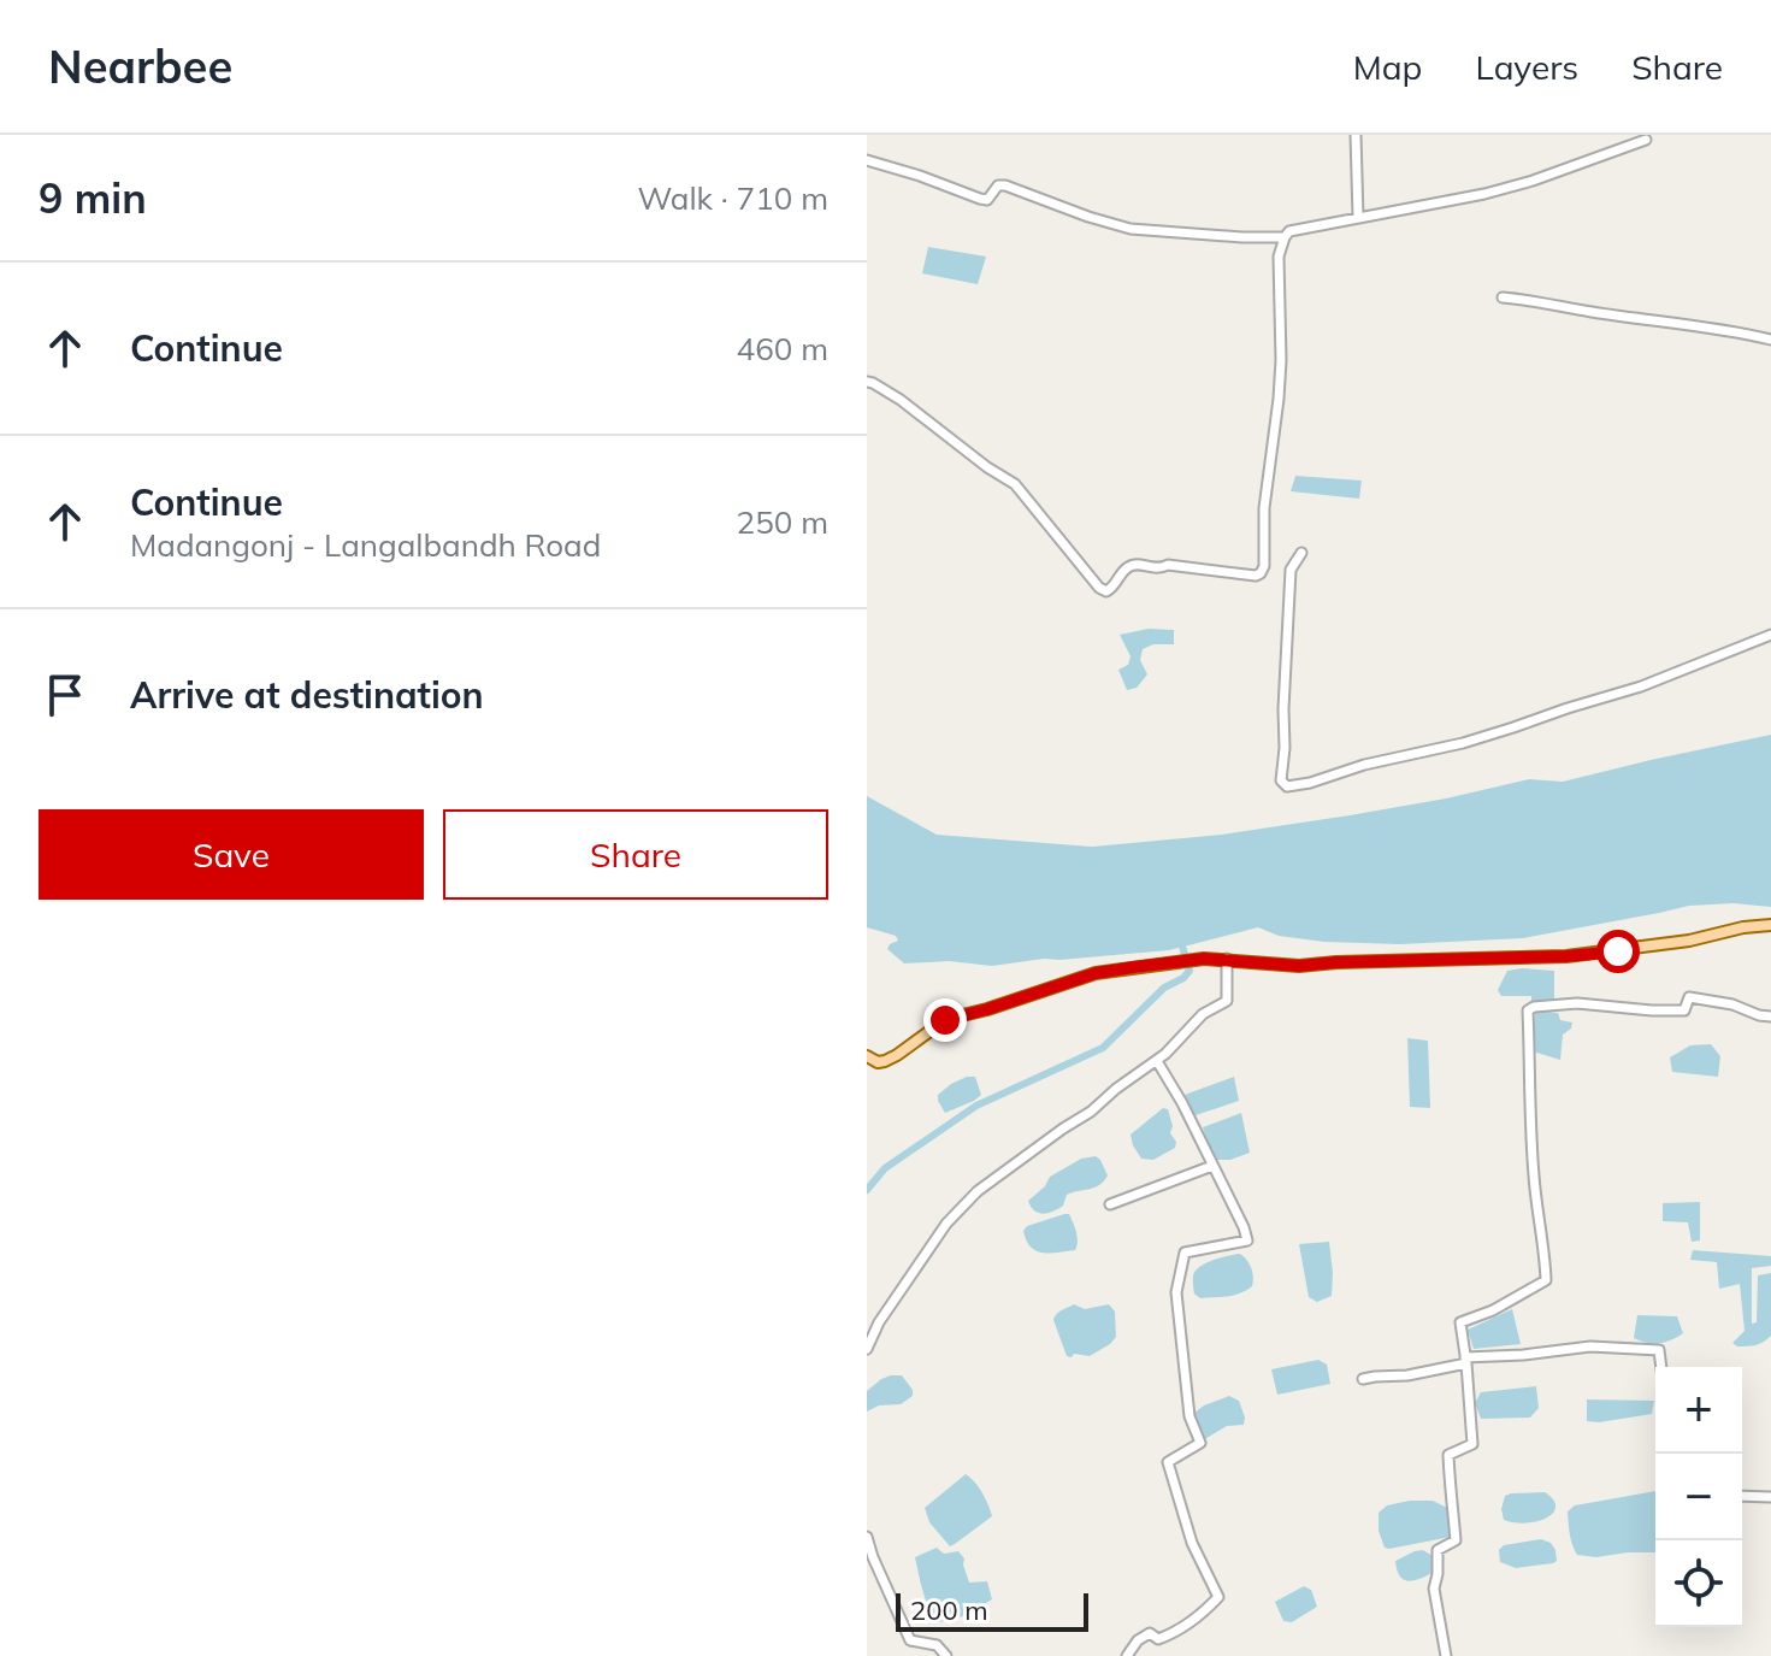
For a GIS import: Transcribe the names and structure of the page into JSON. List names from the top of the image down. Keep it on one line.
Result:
{"scale_bar":"200 m","page":{"header":"Nearbee","nav":["Map","Layers","Share"],"heading":["9 min","Walk · 710 m"],"list":[["Continue","460 m"],["Continue","Madangonj - Langalbandh Road","250 m"],"Arrive at destination"],"buttons":["Save","Share"],"map_buttons":["+","−"],"scale":"200 m"}}
